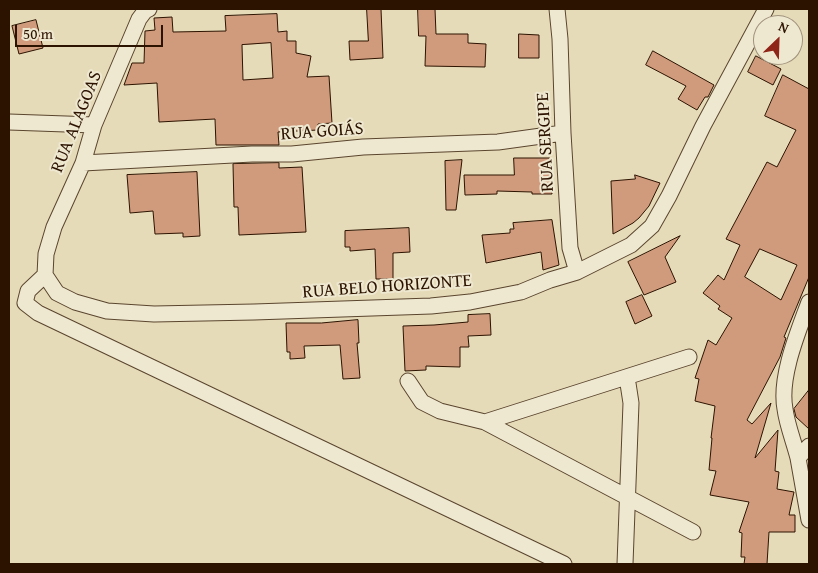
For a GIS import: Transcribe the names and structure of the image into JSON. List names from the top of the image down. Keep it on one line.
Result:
{"streets":{"street":["RUA ALAGOAS","RUA GOIÁS","RUA SERGIPE","RUA BELO HORIZONTE"]},"crossings":[["RUA ALAGOAS","RUA GOIÁS"],["RUA ALAGOAS","RUA BELO HORIZONTE"],["RUA GOIÁS","RUA SERGIPE"],["RUA SERGIPE","RUA BELO HORIZONTE"]],"scale_bar":"50 m","north":"top right"}
